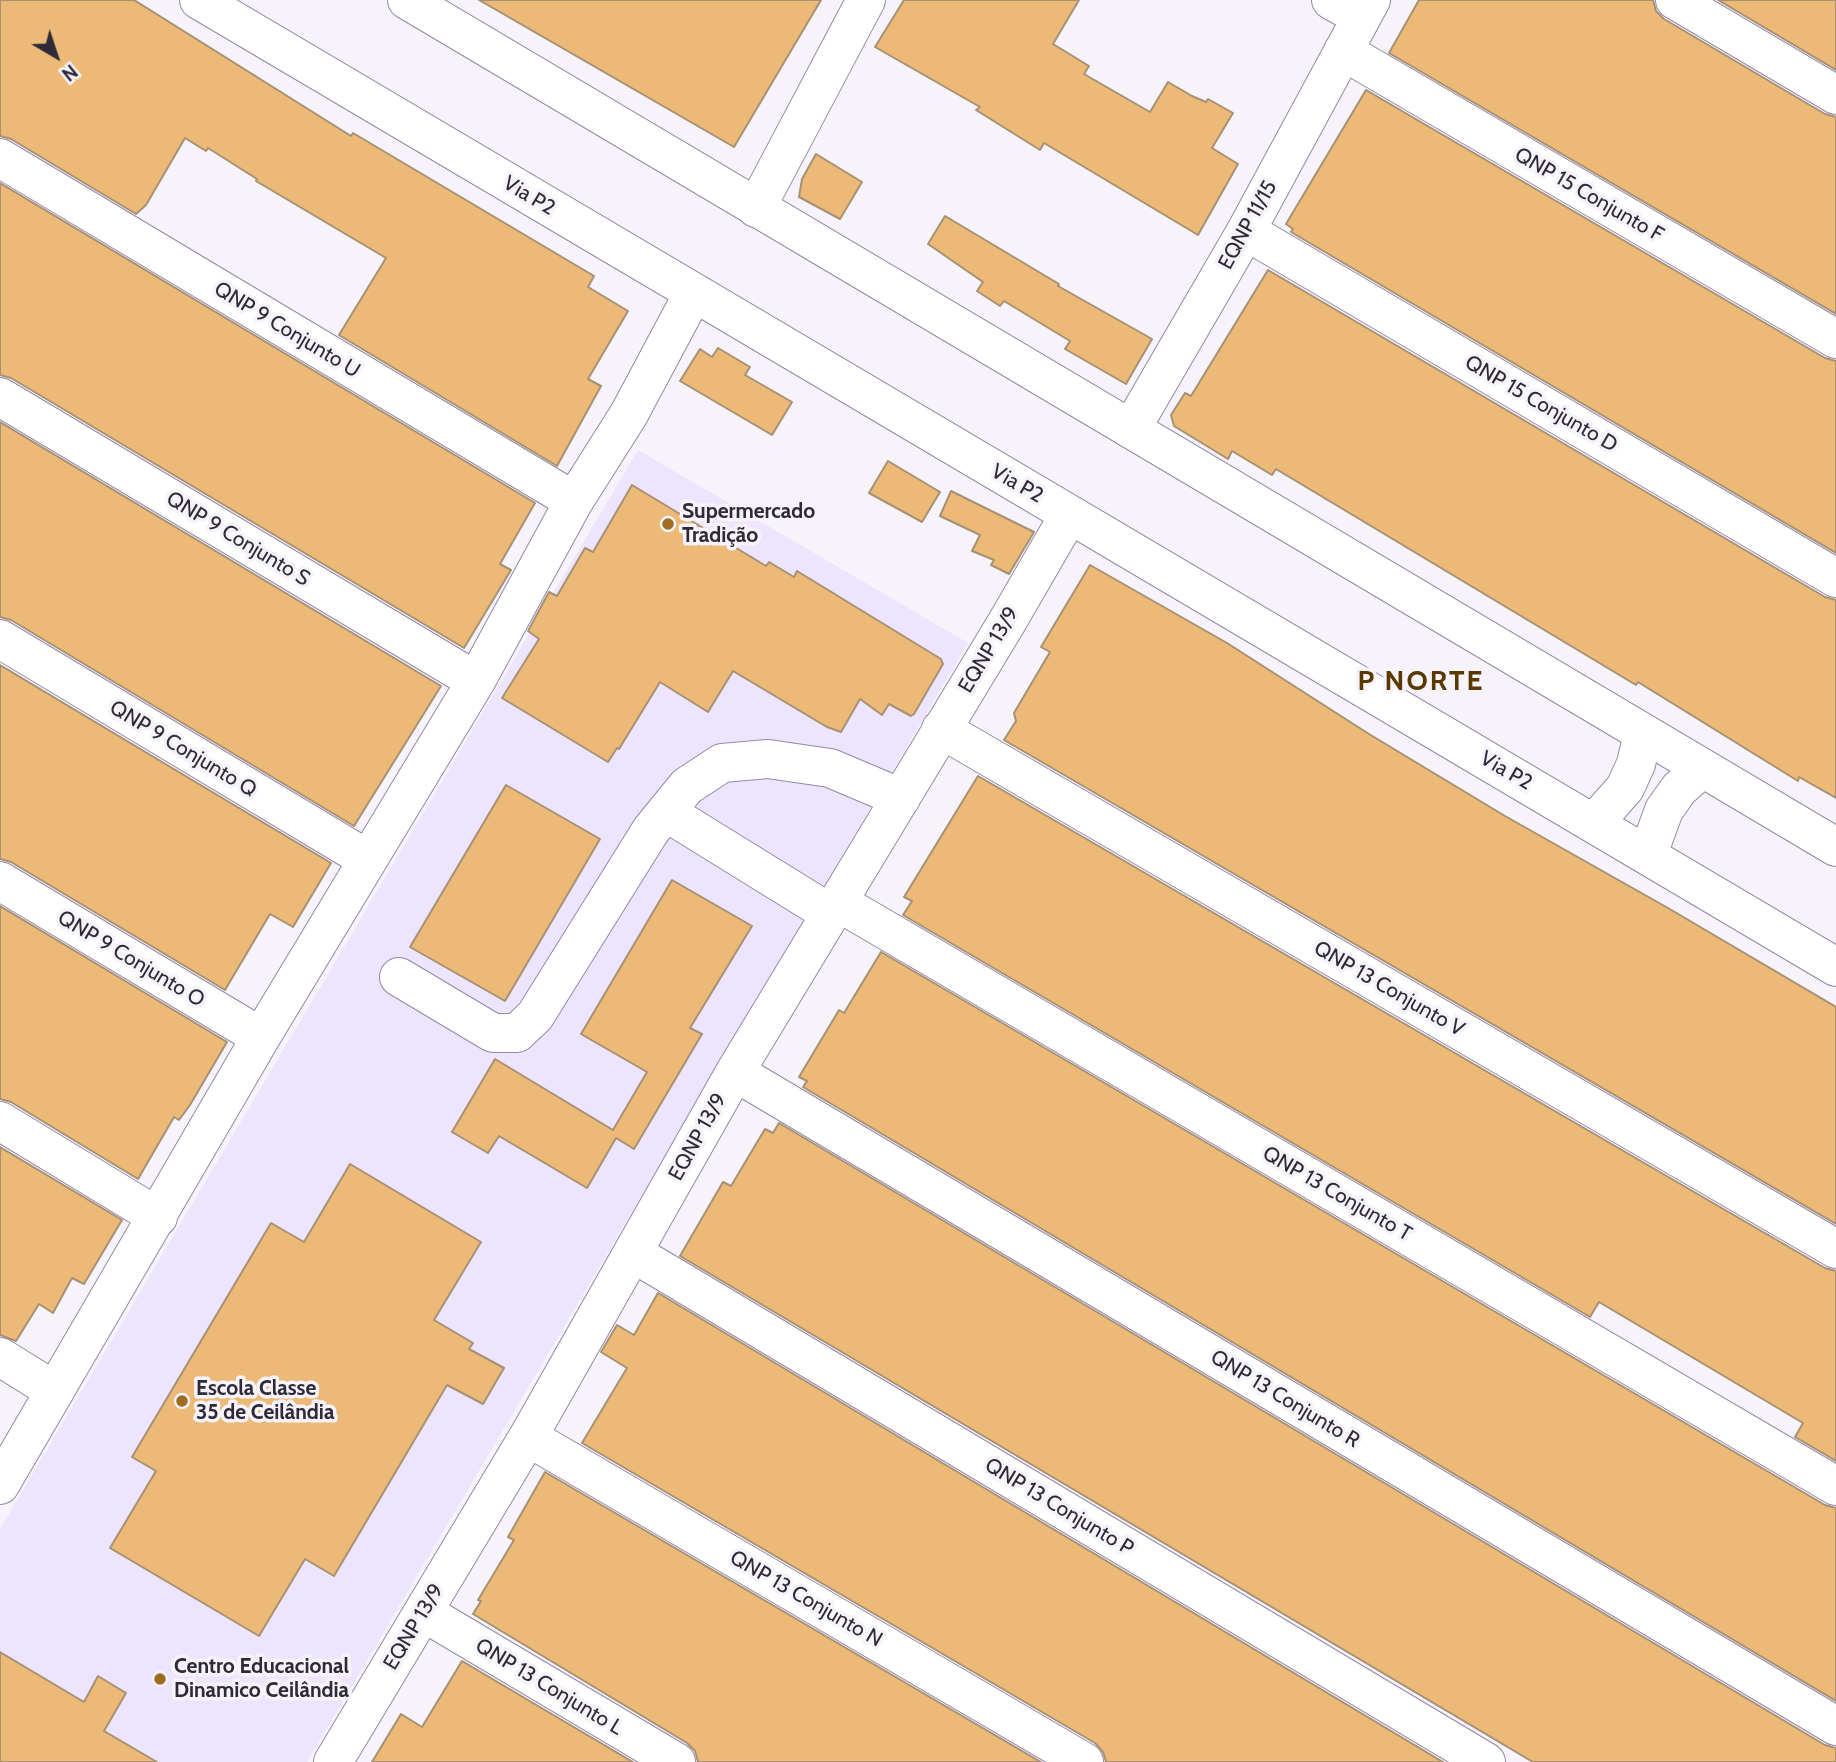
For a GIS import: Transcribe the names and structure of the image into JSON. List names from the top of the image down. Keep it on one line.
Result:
{"streets":{"street":["QNP 15 Conjunto F","Via P2","EQNP 11/15","QNP 9 Conjunto U","QNP 15 Conjunto D","QNP 9 Conjunto S","EQNP 13/9","QNP 9 Conjunto Q","QNP 9 Conjunto O","QNP 13 Conjunto V","QNP 13 Conjunto T","QNP 13 Conjunto R","QNP 13 Conjunto P","QNP 13 Conjunto N","QNP 13 Conjunto L"]},"crossings":[["QNP 15 Conjunto F","EQNP 11/15"],["Via P2","EQNP 13/9"],["EQNP 11/15","QNP 15 Conjunto D"],["EQNP 13/9","QNP 13 Conjunto V"],["EQNP 13/9","QNP 13 Conjunto T"],["EQNP 13/9","QNP 13 Conjunto R"],["EQNP 13/9","QNP 13 Conjunto P"],["EQNP 13/9","QNP 13 Conjunto N"],["EQNP 13/9","QNP 13 Conjunto L"]],"districts":["P NORTE"],"places":["Supermercado Tradição","Escola Classe 35 de Ceilândia","Centro Educacional Dinamico Ceilândia"],"north":"bottom right"}
